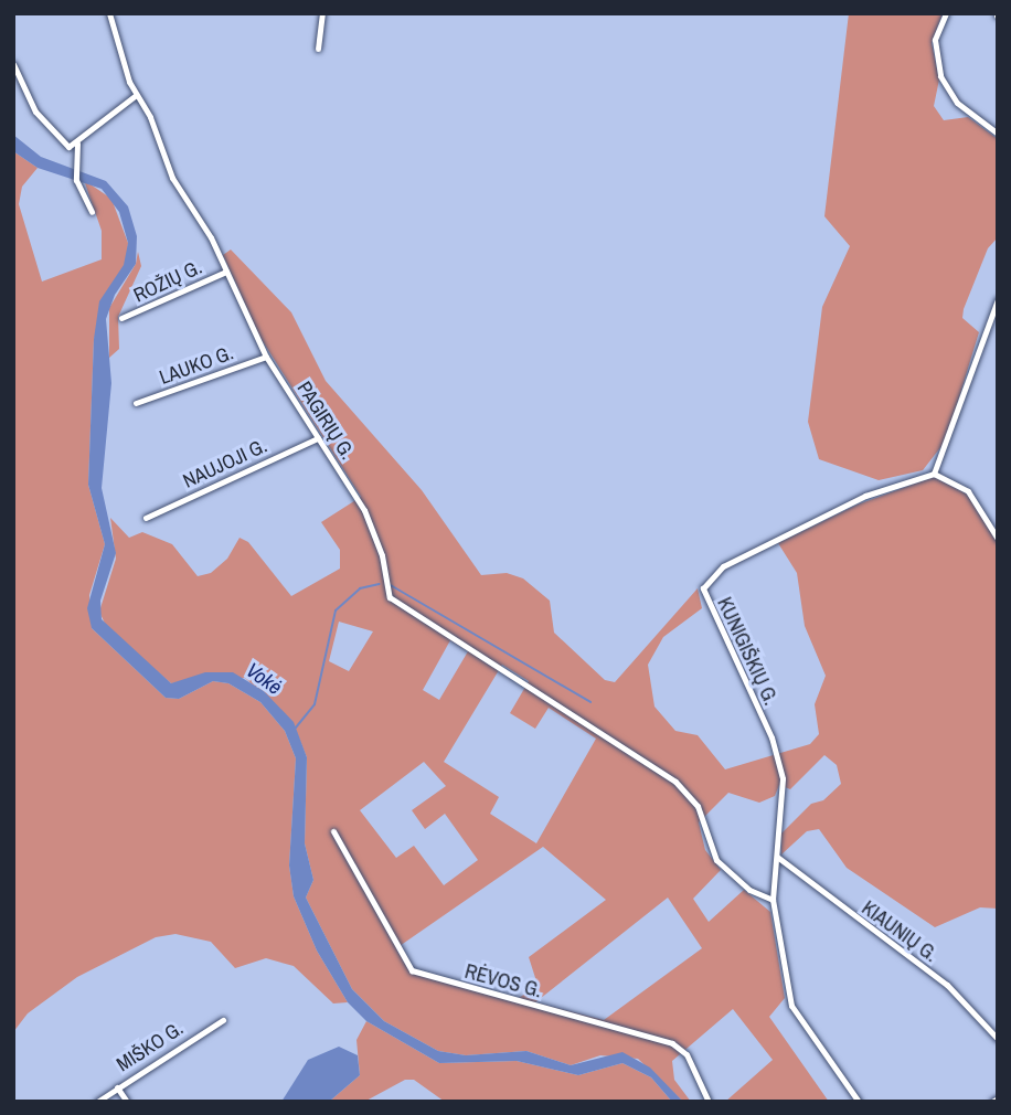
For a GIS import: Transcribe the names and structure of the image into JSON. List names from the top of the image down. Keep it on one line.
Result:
{"streets":{"street":["ROŽIŲ G.","LAUKO G.","PAGIRIŲ G.","NAUJOJI G.","KUNIGIŠKIŲ G.","KIAUNIŲ G.","RĖVOS G.","MIŠKO G."]},"crossings":[["ROŽIŲ G.","PAGIRIŲ G."],["LAUKO G.","PAGIRIŲ G."],["PAGIRIŲ G.","NAUJOJI G."],["PAGIRIŲ G.","KUNIGIŠKIŲ G."],["KUNIGIŠKIŲ G.","KIAUNIŲ G."]],"water":["Vokė"]}
